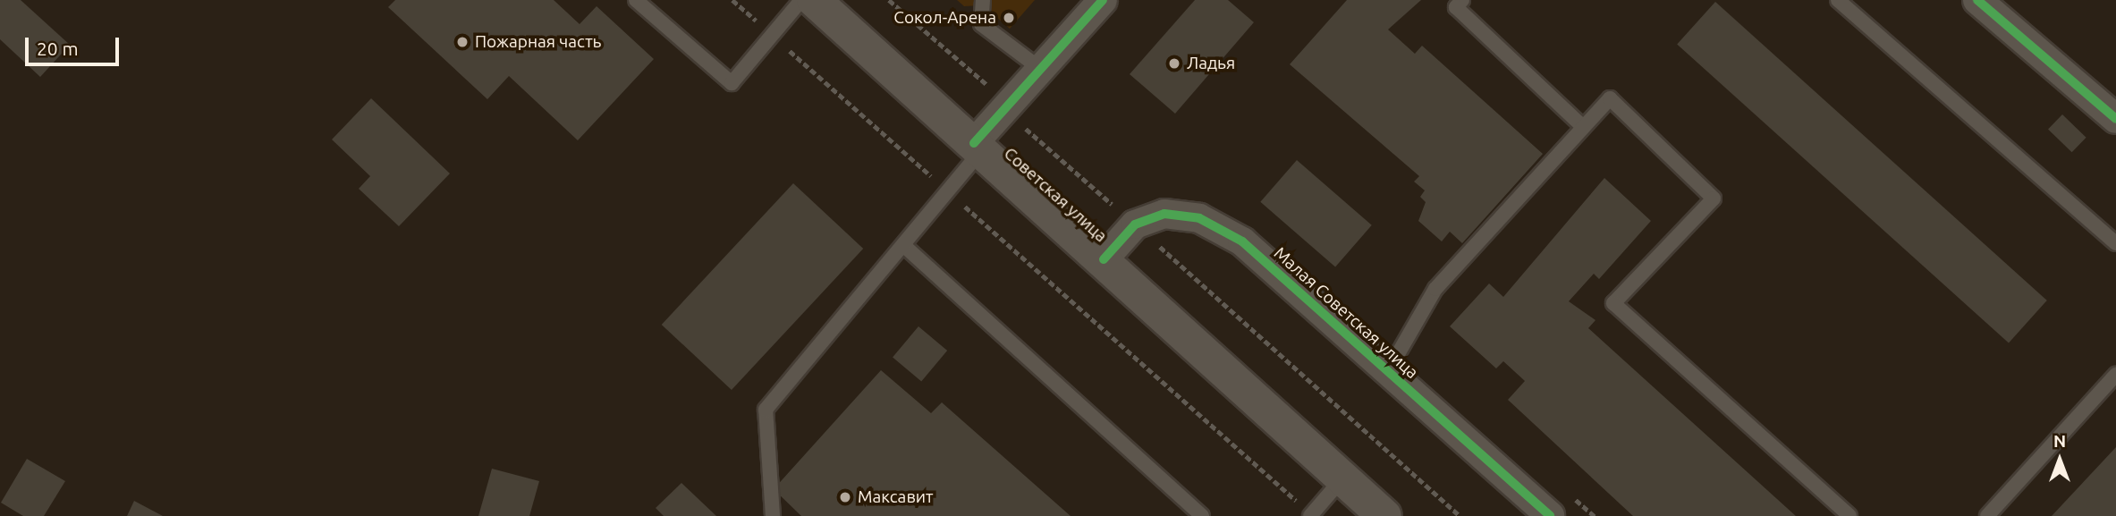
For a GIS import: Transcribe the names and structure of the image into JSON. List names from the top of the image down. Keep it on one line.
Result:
{"streets":{"main road":["Советская улица"],"street":["Малая Советская улица"]},"crossings":[["Советская улица","Малая Советская улица"]],"places":["Сокол-Арена","Пожарная часть","Ладья","Максавит"],"scale_bar":"20 m","north":"top"}
